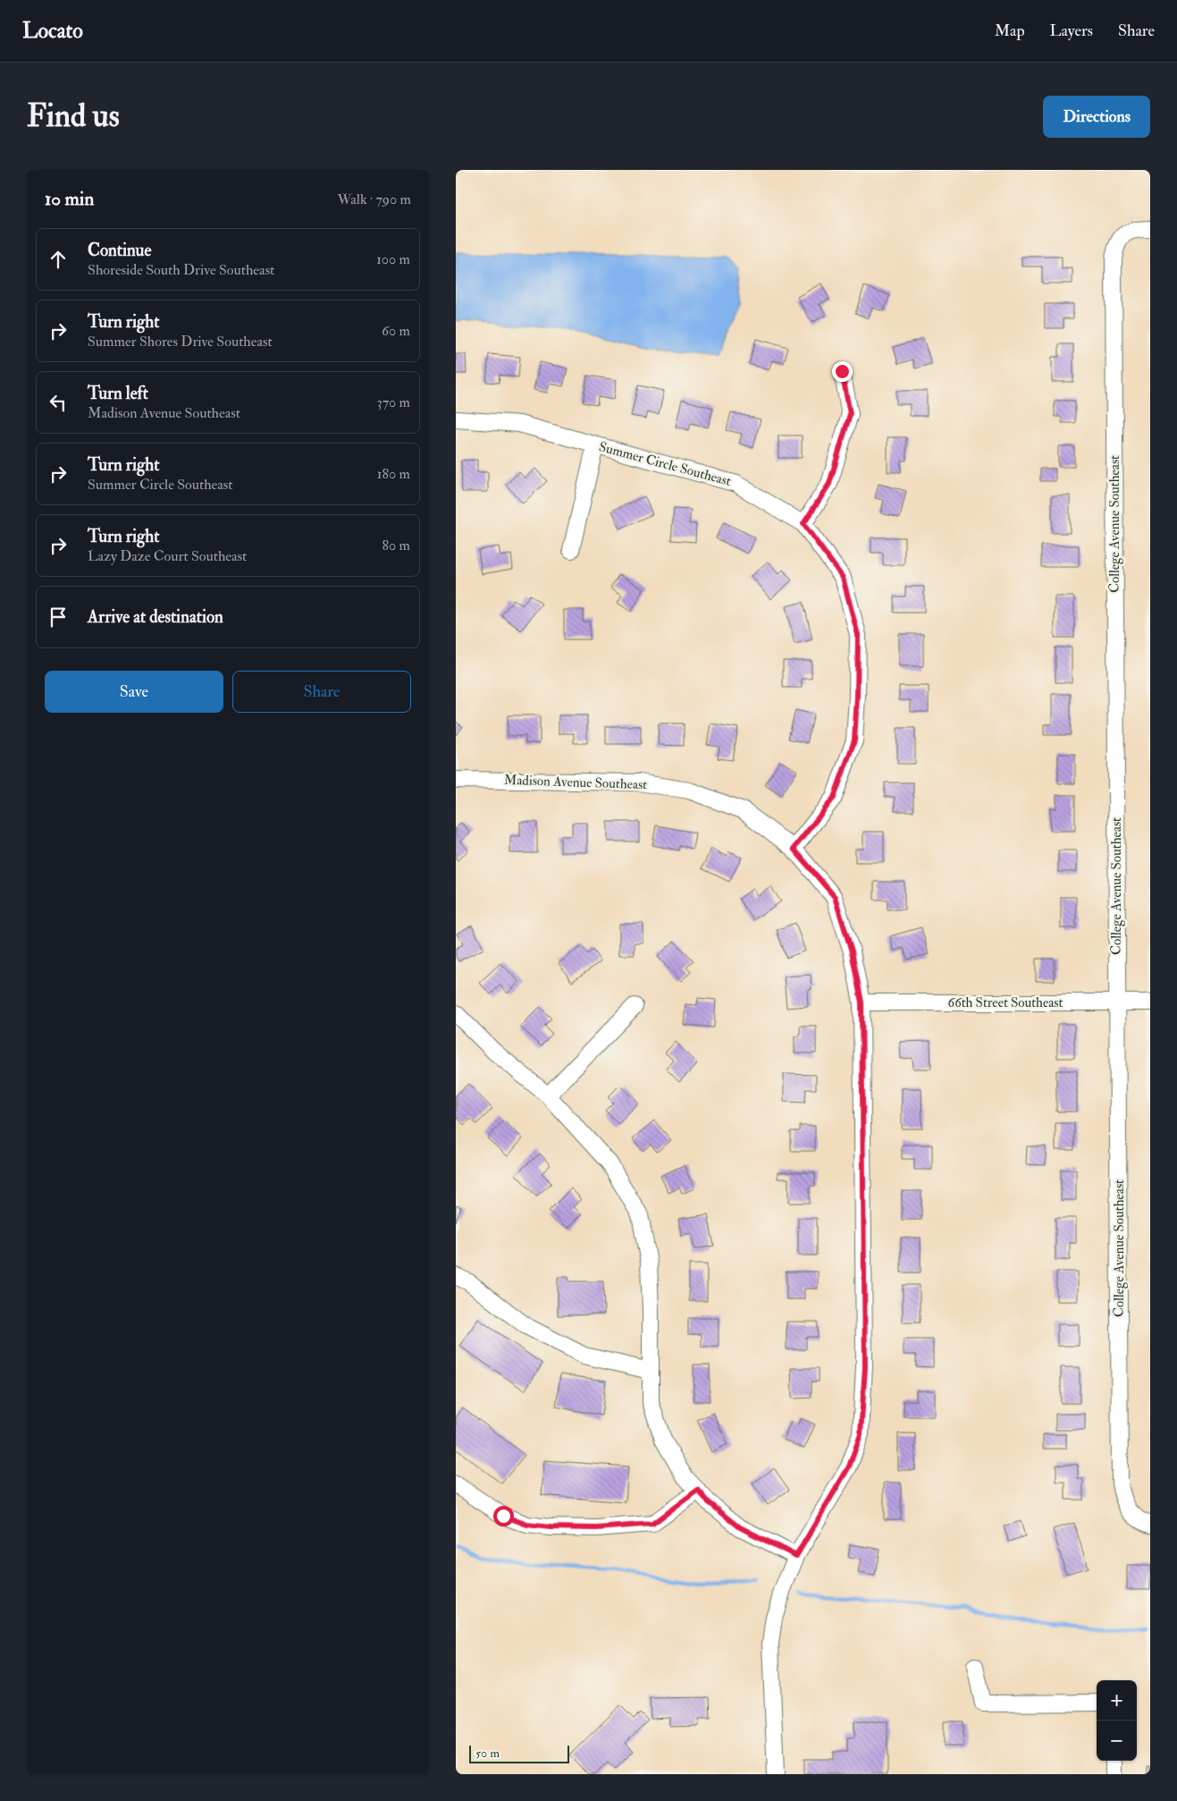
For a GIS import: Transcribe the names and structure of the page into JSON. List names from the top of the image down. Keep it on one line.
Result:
{"streets":{"street":["Summer Circle Southeast","College Avenue Southeast","Madison Avenue Southeast","66th Street Southeast"]},"crossings":[["Summer Circle Southeast","Madison Avenue Southeast"],["College Avenue Southeast","66th Street Southeast"],["Madison Avenue Southeast","66th Street Southeast"]],"scale_bar":"50 m","page":{"header":"Locato","nav":["Map","Layers","Share"],"buttons":["Directions",["Save","Share"]],"title":"Find us","heading":["10 min","Walk · 790 m"],"list":[["Continue","Shoreside South Drive Southeast","100 m"],["Turn right","Summer Shores Drive Southeast","60 m"],["Turn left","Madison Avenue Southeast","370 m"],["Turn right","Summer Circle Southeast","180 m"],["Turn right","Lazy Daze Court Southeast","80 m"],"Arrive at destination"],"map_buttons":["+","−"],"scale":"50 m"}}
